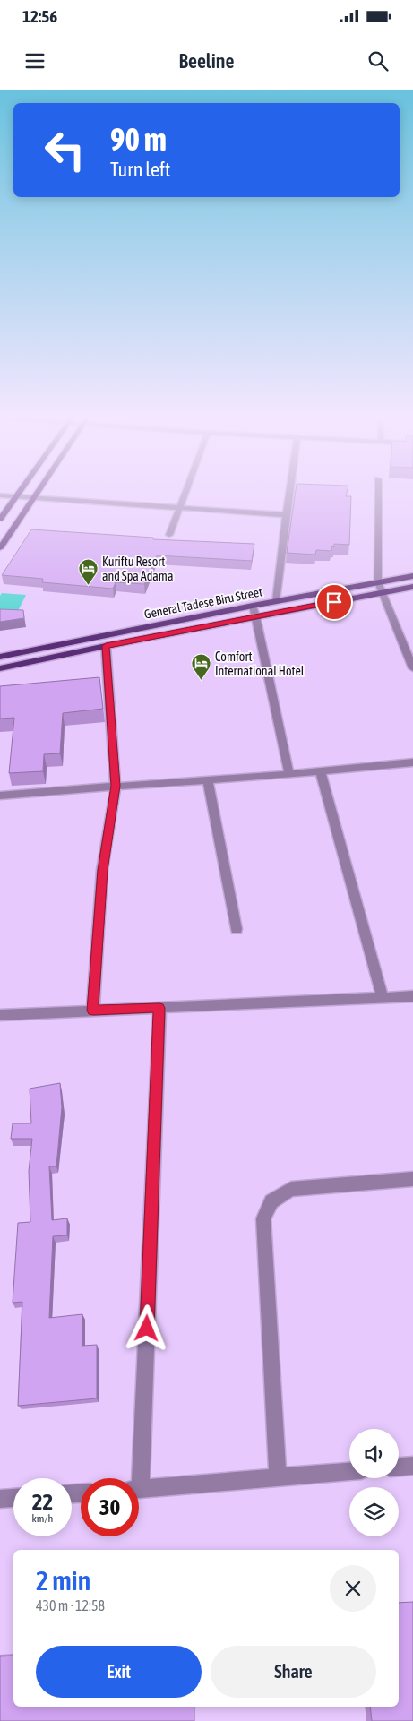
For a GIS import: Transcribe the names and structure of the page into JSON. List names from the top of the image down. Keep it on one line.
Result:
{"streets":{"main road":["General Tadese Biru Street"]},"places":{"hotel":["Kuriftu Resort and Spa Adama","Comfort International Hotel"]},"page":{"status":"12:56","header":"Beeline","turn":["90 m","Turn left"],"speed":"22 km/h","limit":"30","heading":["2 min","430 m · 12:58"],"buttons":["Exit","Share"]}}
